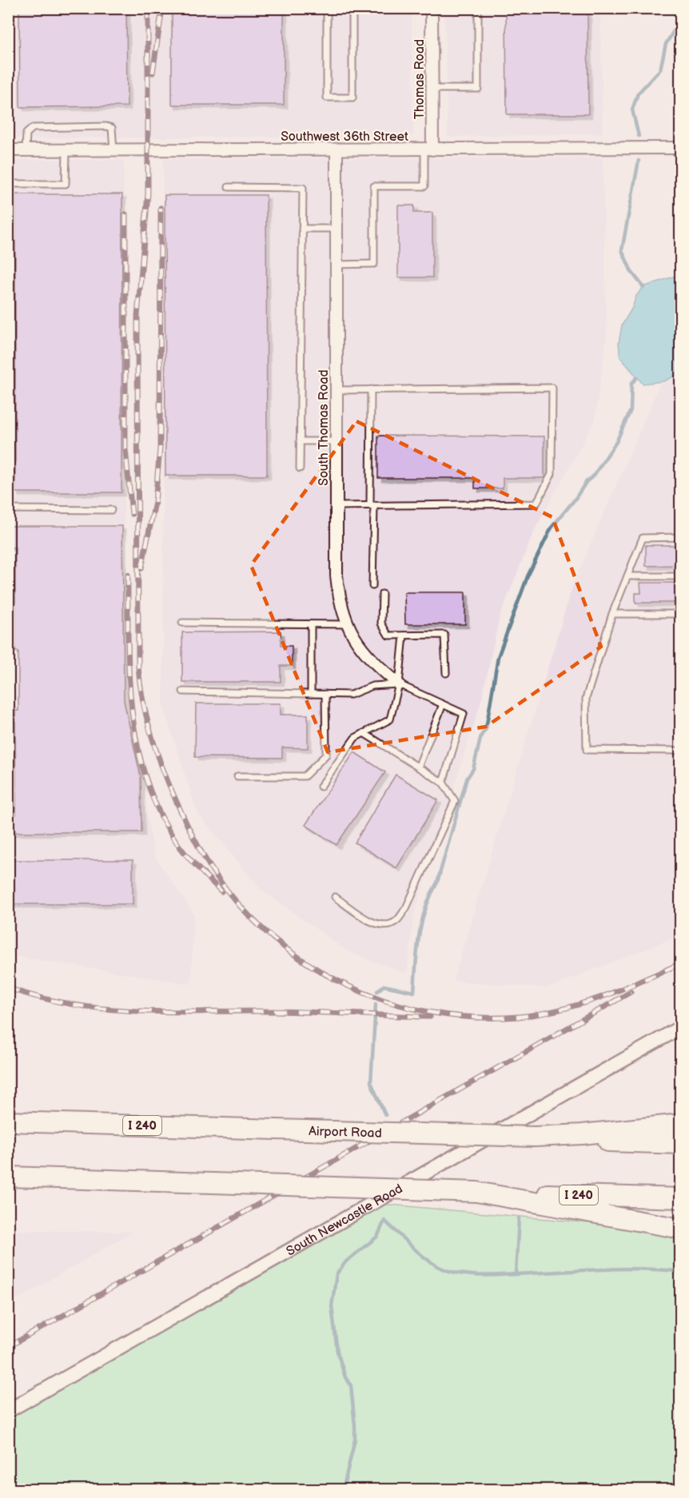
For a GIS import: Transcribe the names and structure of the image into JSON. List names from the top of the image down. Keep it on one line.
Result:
{"streets":{"highway":["I 240","Airport Road"],"street":["Thomas Road","Southwest 36th Street","South Thomas Road","South Newcastle Road"]},"crossings":[["Thomas Road","Southwest 36th Street"],["Southwest 36th Street","South Thomas Road"]]}
